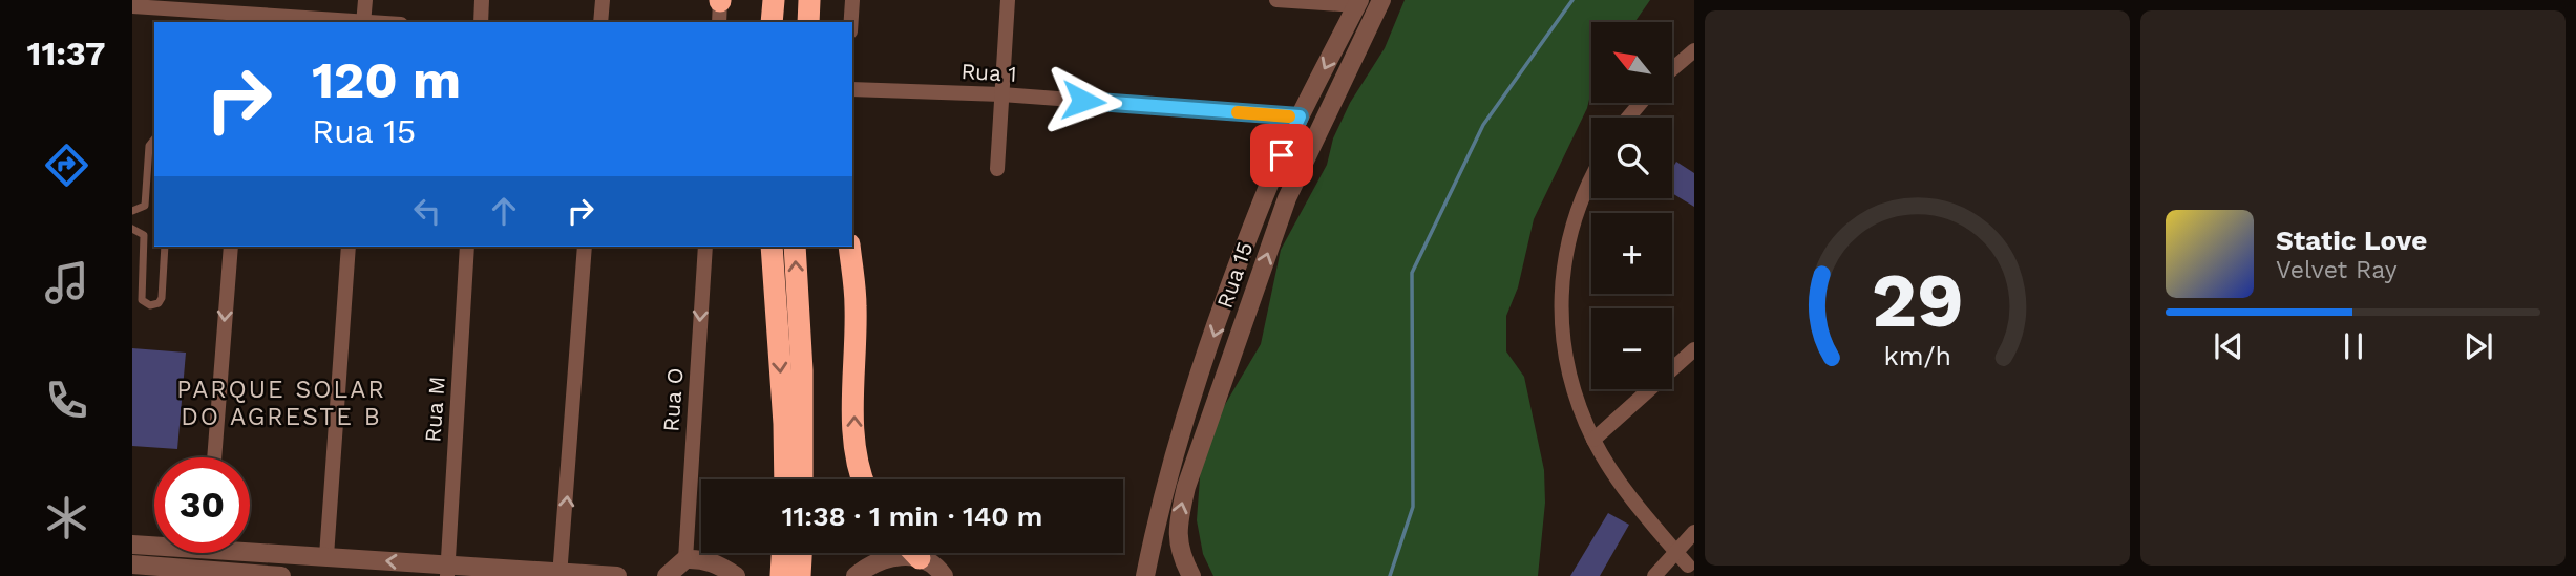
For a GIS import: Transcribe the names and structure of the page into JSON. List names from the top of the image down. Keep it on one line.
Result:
{"streets":{"street":["Rua 1","Rua 15","Rua O","Rua M"]},"crossings":[["Rua 1","Rua 15"]],"districts":["PARQUE SOLAR DO AGRESTE B"],"north":"top left","page":{"tabs":"11:37","map_buttons":["+","−"],"turn":["120 m","Rua 15"],"song":["Static Love","Velvet Ray"],"limit":"30","trip":"11:38 · 1 min · 140 m","gauge":["29","km/h"]}}
